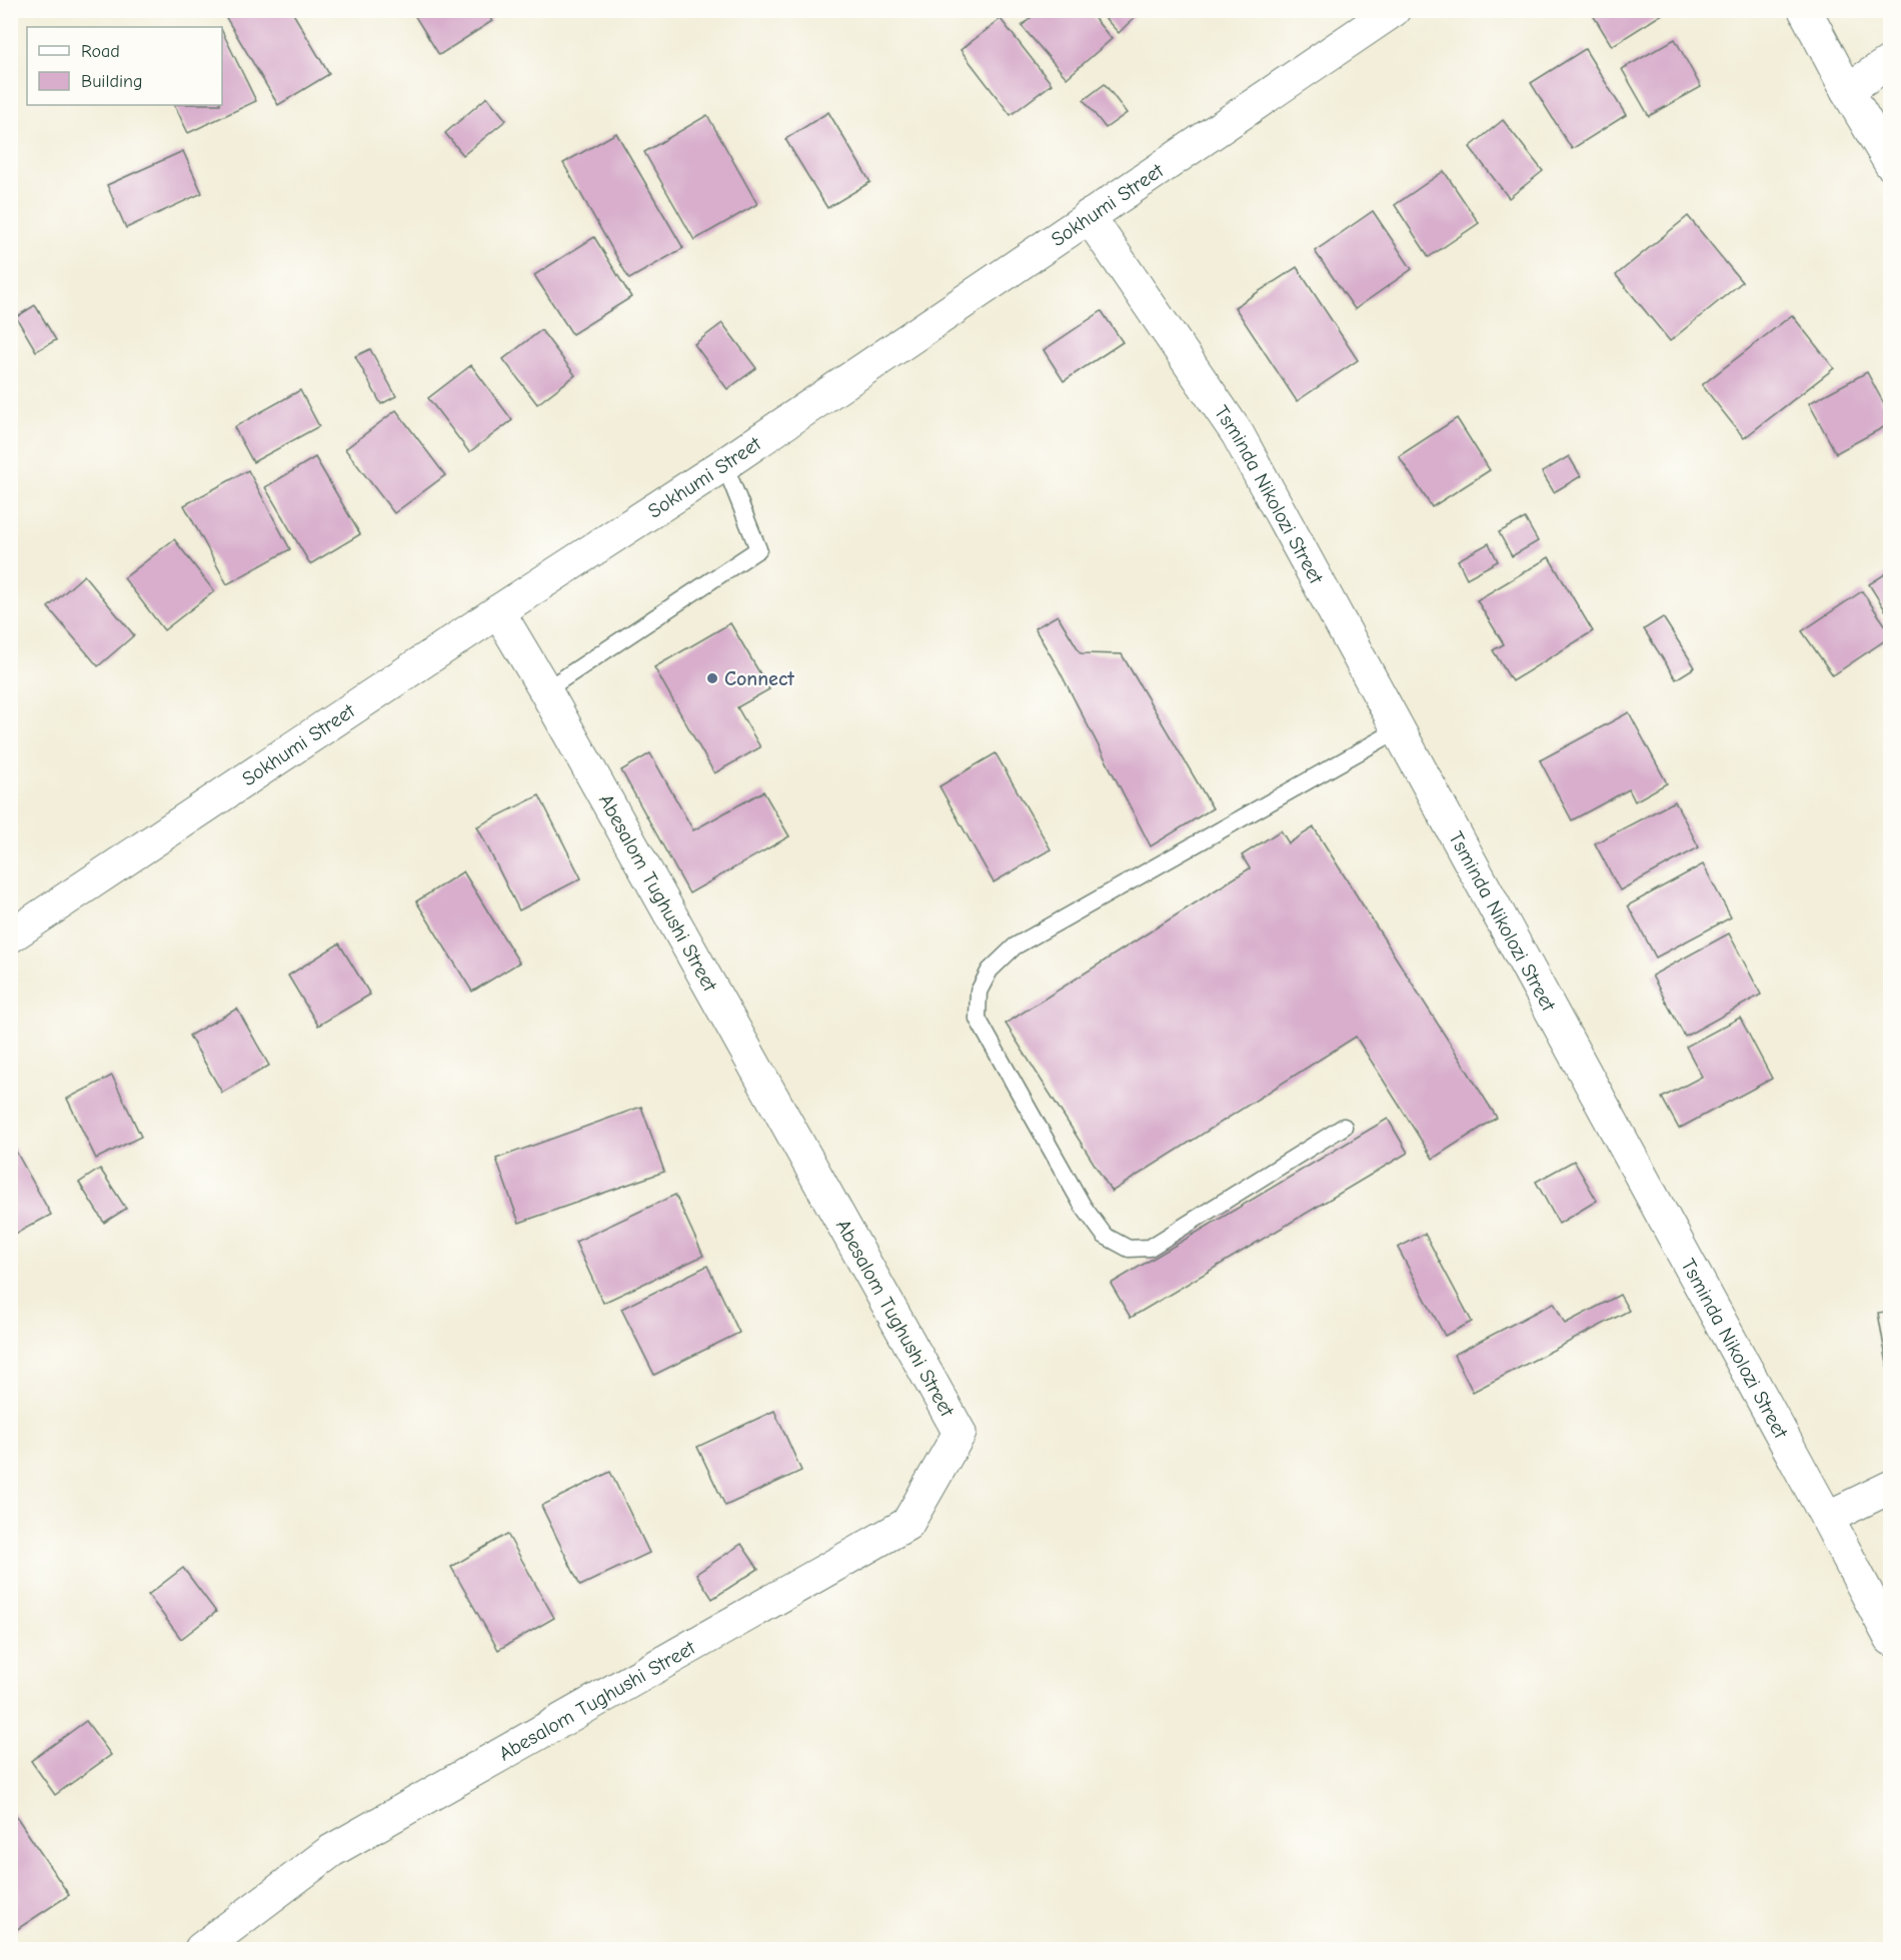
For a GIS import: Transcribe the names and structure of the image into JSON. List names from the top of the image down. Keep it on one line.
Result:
{"streets":{"main road":["Sokhumi Street","Tsminda Nikolozi Street","Abesalom Tughushi Street"]},"crossings":[["Sokhumi Street","Tsminda Nikolozi Street"],["Sokhumi Street","Abesalom Tughushi Street"]],"places":["Connect"],"legend":["Road","Building"]}
